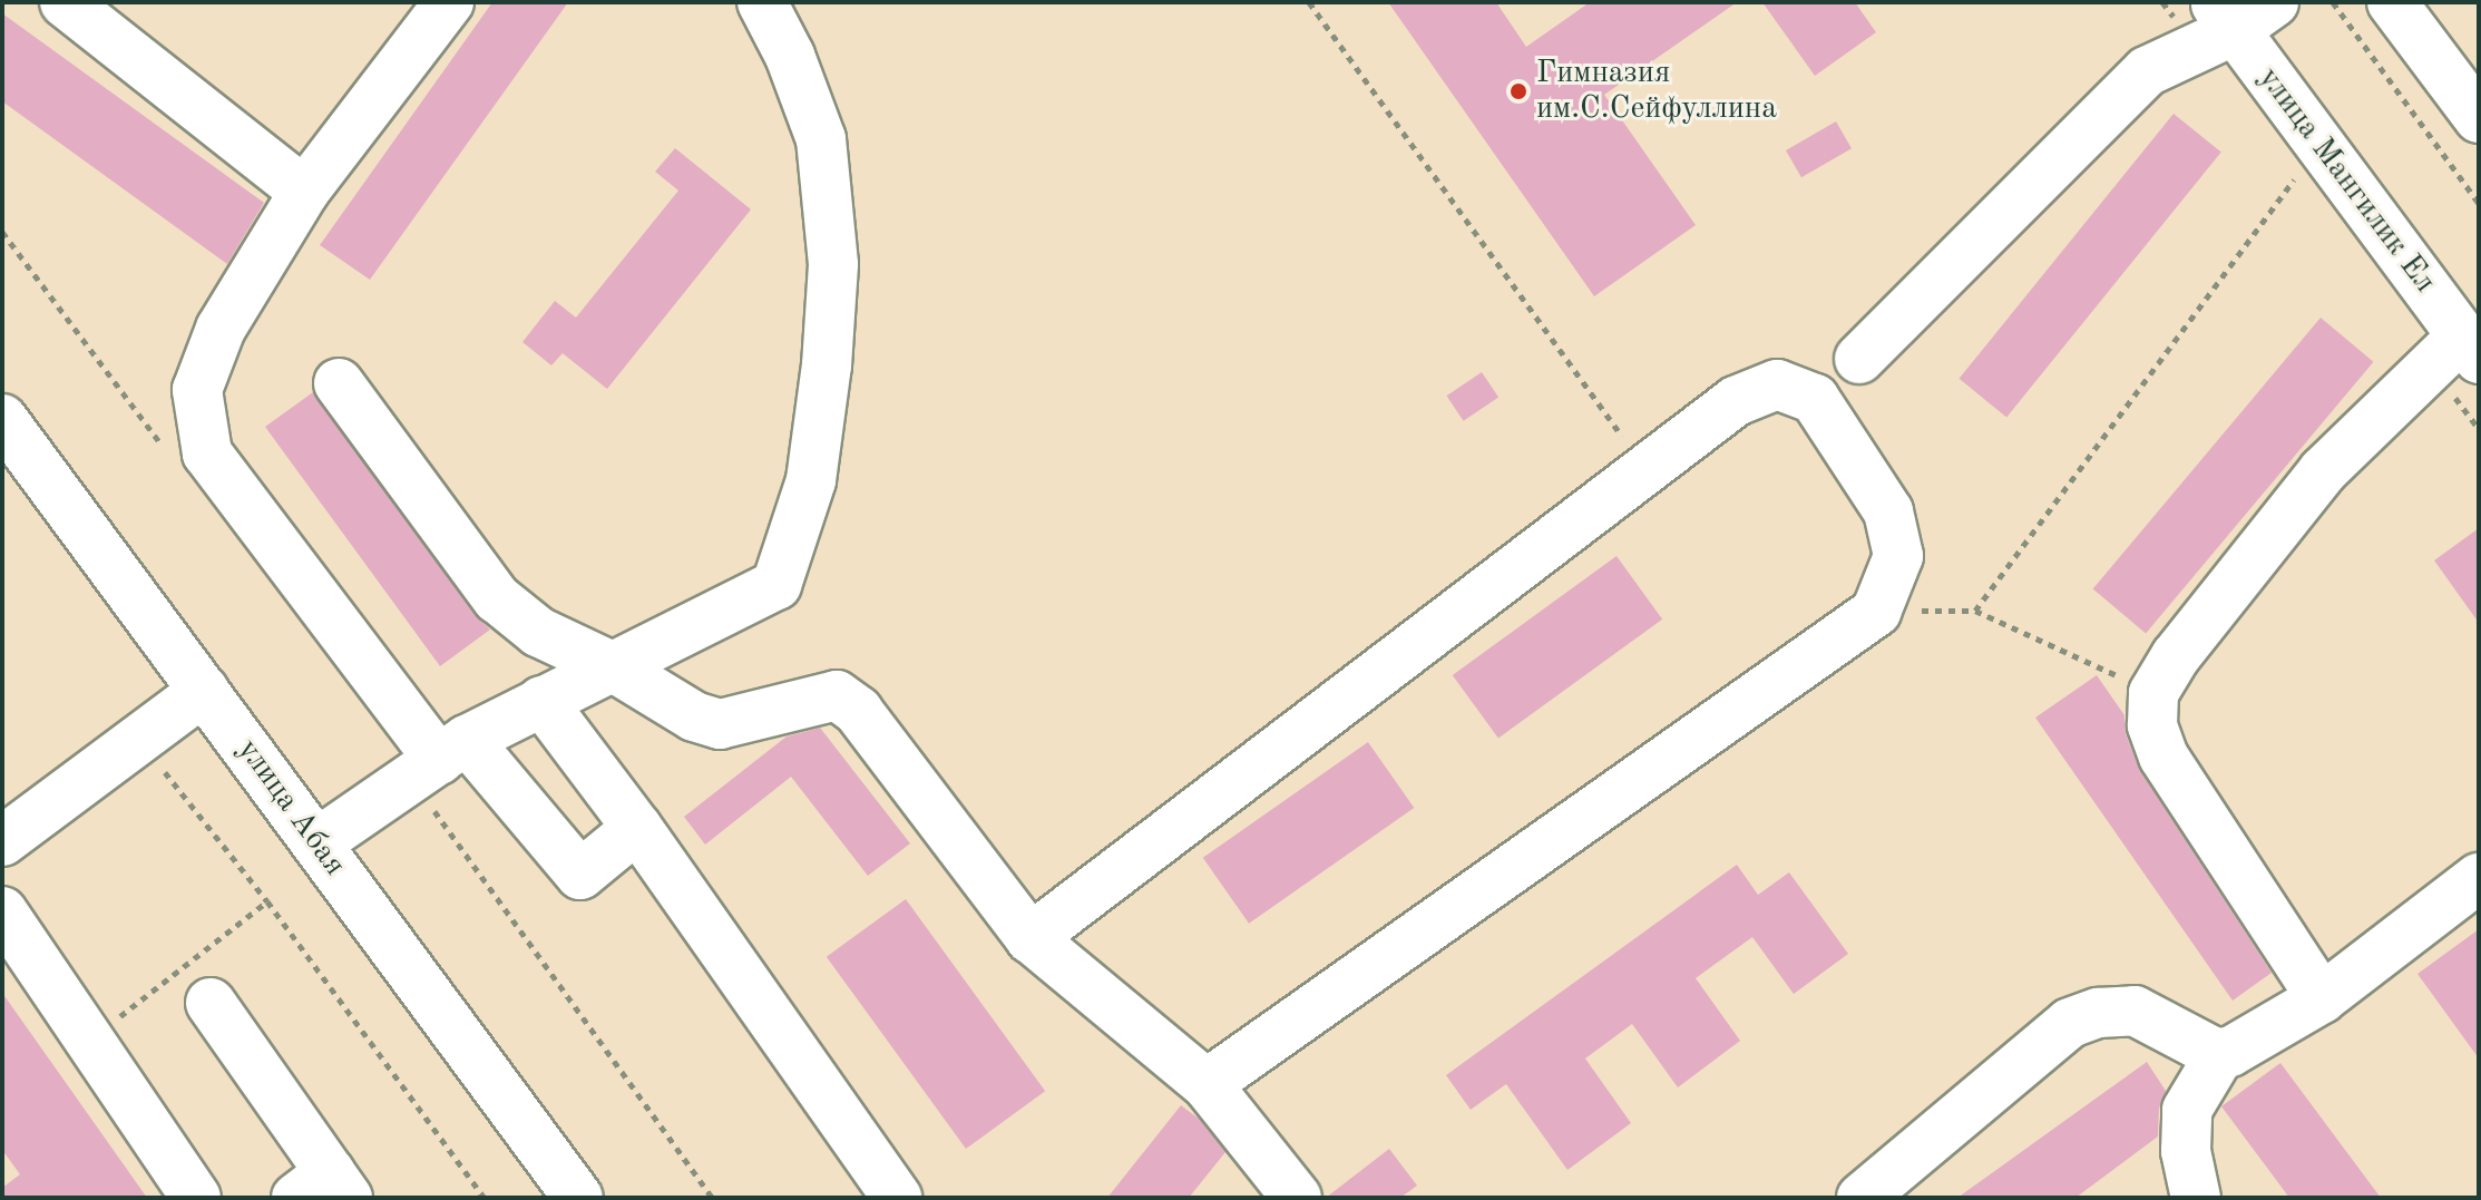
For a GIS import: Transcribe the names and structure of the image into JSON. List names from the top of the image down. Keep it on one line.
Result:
{"streets":{"street":["улица Мангилик Ел","улица Абая"]},"places":["Гимназия им.С.Сейфуллина"]}
